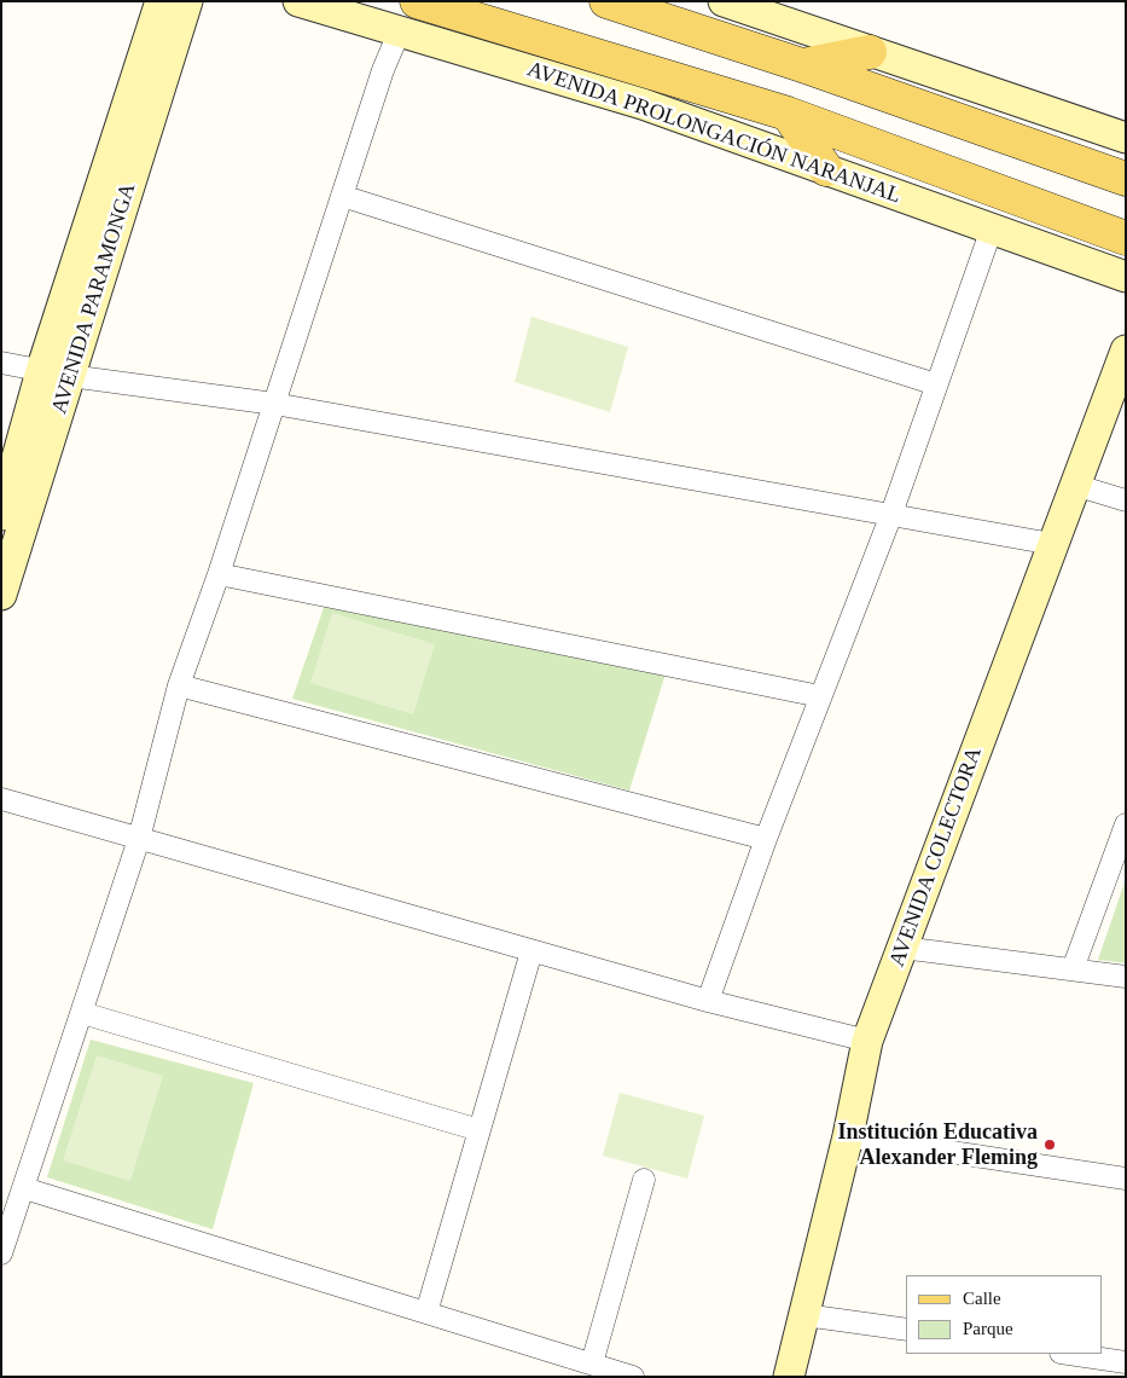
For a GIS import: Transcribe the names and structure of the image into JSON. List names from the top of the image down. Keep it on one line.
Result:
{"streets":{"main road":["AVENIDA PROLONGACIÓN NARANJAL"],"street":["AVENIDA PARAMONGA","AVENIDA COLECTORA"]},"places":["Institución Educativa Alexander Fleming"],"legend":["Calle","Parque"]}
